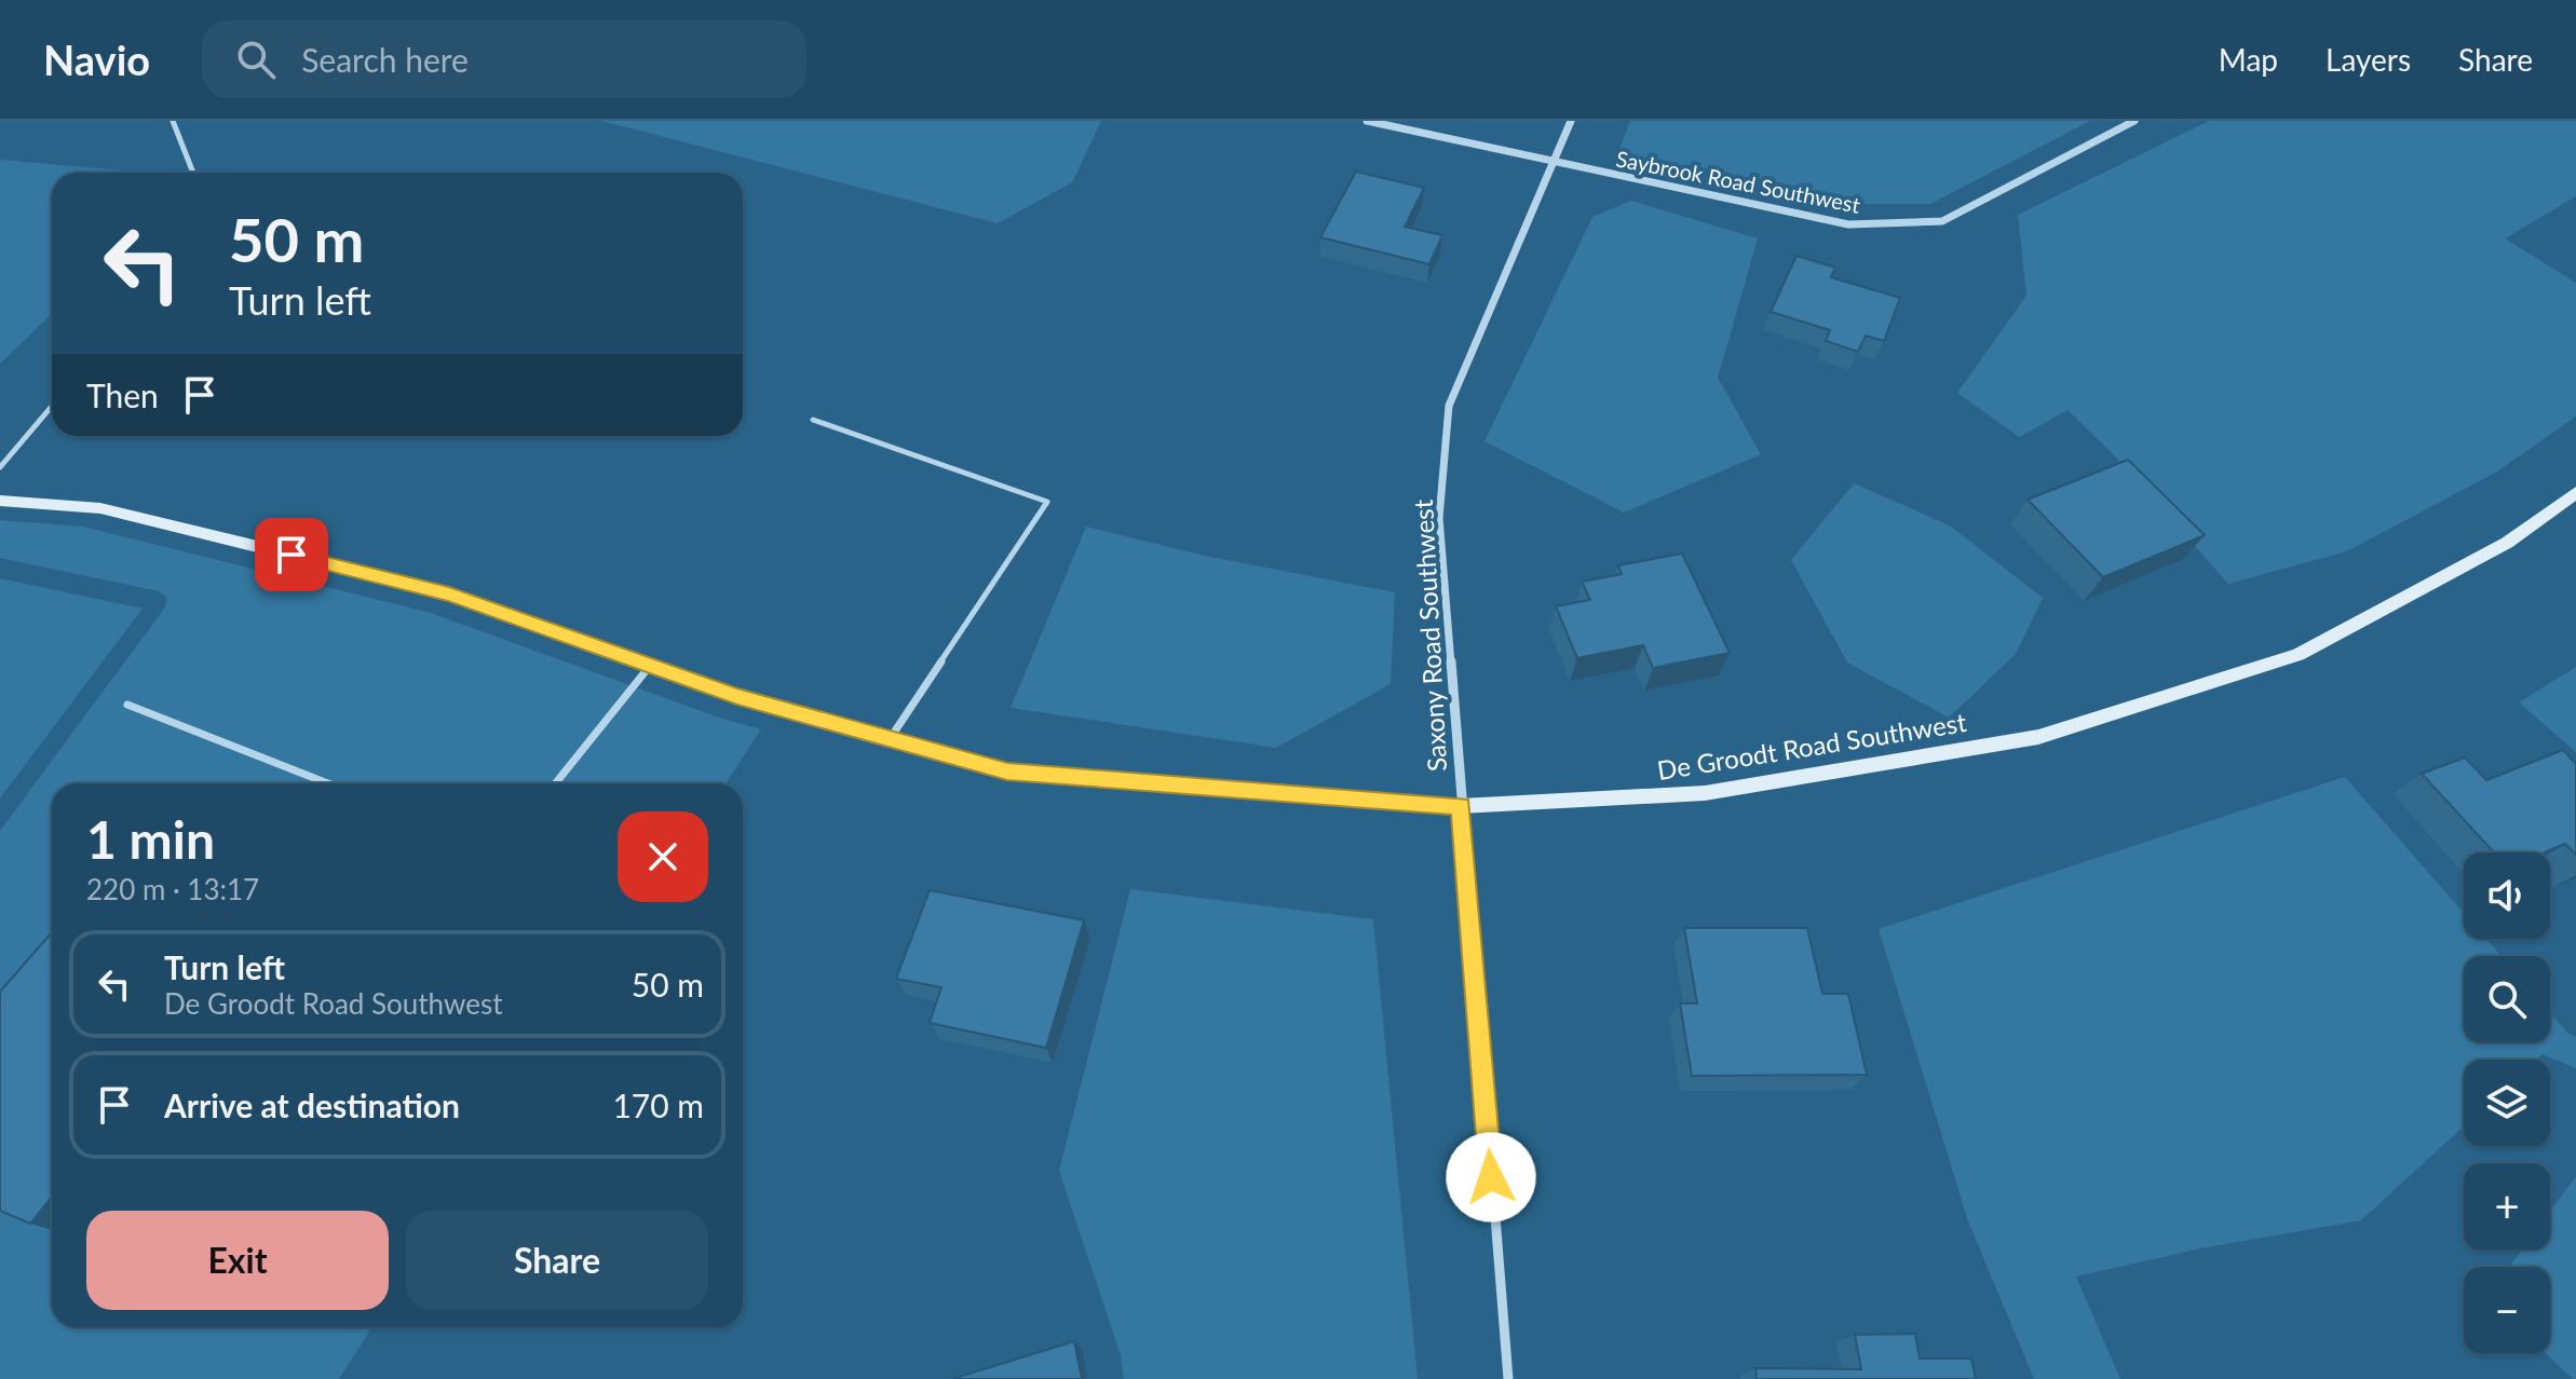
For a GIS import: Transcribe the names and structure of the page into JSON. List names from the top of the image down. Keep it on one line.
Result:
{"streets":{"street":["Saybrook Road Southwest","Saxony Road Southwest","De Groodt Road Southwest"]},"crossings":[["Saybrook Road Southwest","Saxony Road Southwest"],["Saxony Road Southwest","De Groodt Road Southwest"]],"page":{"header":"Navio","search":"Search here","nav":["Map","Layers","Share"],"turn":["50 m","Turn left"],"then":"Then","heading":["1 min","220 m · 13:17"],"map_buttons":["+","−"],"list":[{"name":"Turn left","note":"De Groodt Road Southwest","value":"50 m"},{"name":"Arrive at destination","value":"170 m"}],"buttons":["Exit","Share"]}}
